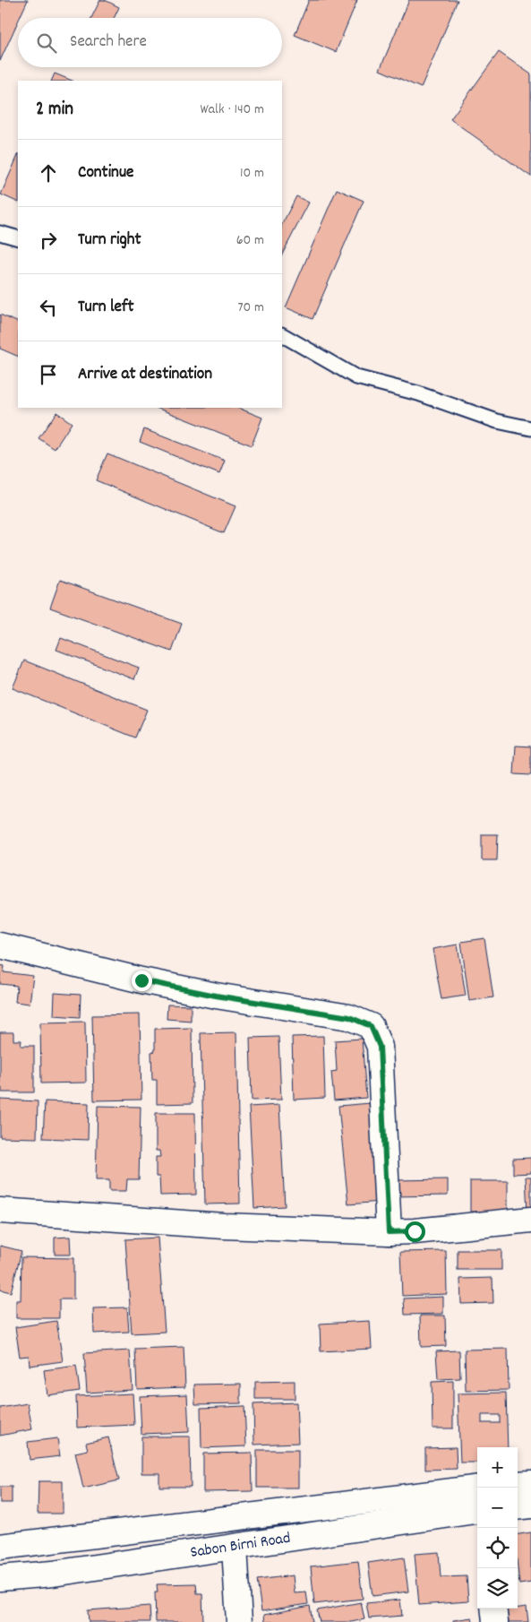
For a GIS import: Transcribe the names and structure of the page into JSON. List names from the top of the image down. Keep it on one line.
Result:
{"streets":{"street":["Sabon Birni Road"]},"page":{"search":"Search here","heading":["2 min","Walk · 140 m"],"list":[["Continue","10 m"],["Turn right","60 m"],["Turn left","70 m"],"Arrive at destination"],"map_buttons":["+","−"]}}
